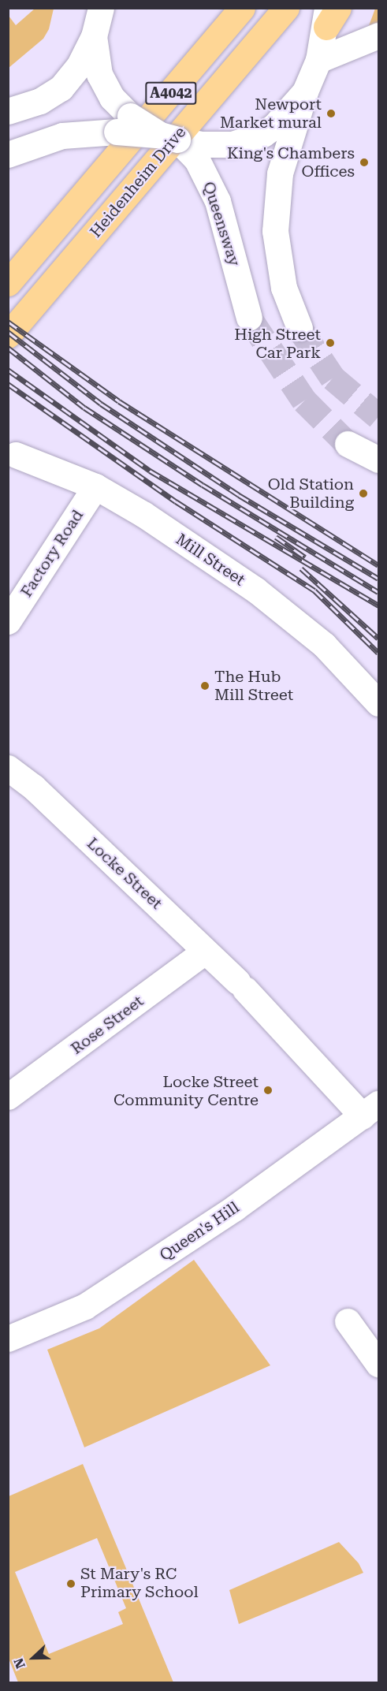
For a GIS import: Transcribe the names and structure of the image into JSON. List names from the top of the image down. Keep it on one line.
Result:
{"streets":{"main road":["A4042","Heidenheim Drive","Queensway","Factory Road","Mill Street","Locke Street","Rose Street","Queen's Hill"]},"crossings":[["Factory Road","Mill Street"],["Locke Street","Rose Street"],["Locke Street","Queen's Hill"]],"places":["Newport Market mural","King's Chambers Offices","High Street Car Park","Old Station Building","The Hub Mill Street","Locke Street Community Centre","St Mary's RC Primary School"],"north":"left"}
